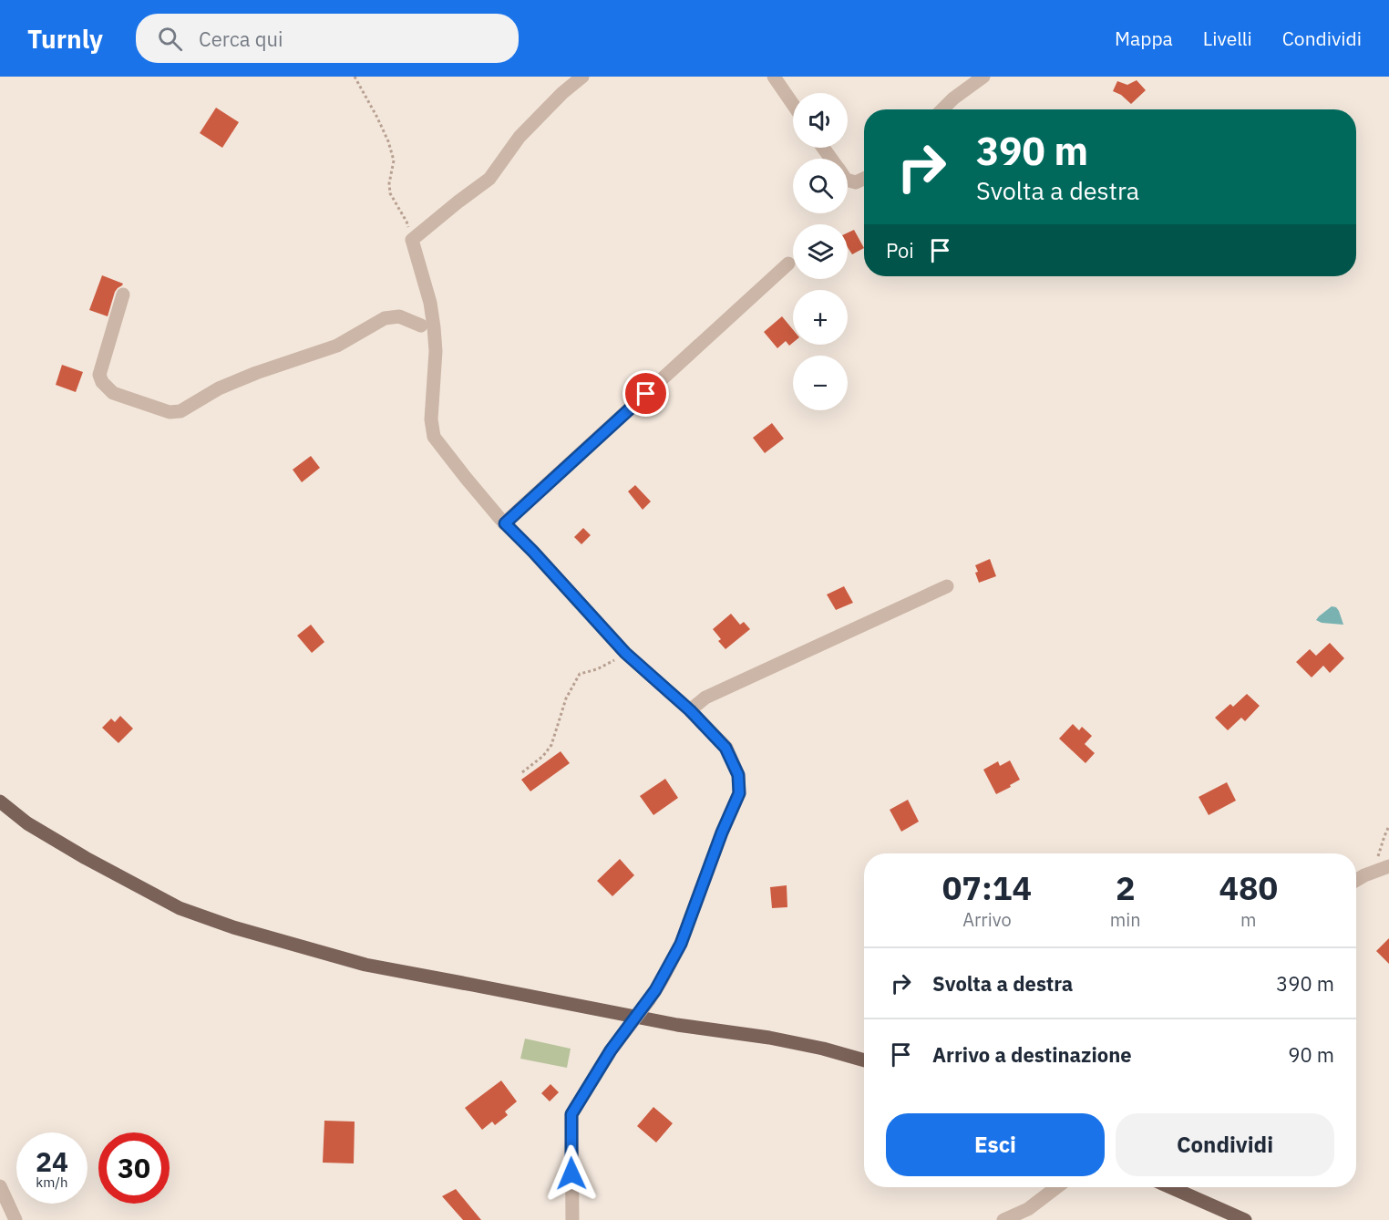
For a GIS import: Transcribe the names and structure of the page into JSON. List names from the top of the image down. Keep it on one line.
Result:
{"page":{"header":"Turnly","search":"Cerca qui","nav":["Mappa","Livelli","Condividi"],"map_buttons":["+","−"],"turn":["390 m","Svolta a destra"],"then":"Poi","eta":["07:14","Arrivo","2","min","480","m"],"list":[{"name":"Svolta a destra","value":"390 m"},{"name":"Arrivo a destinazione","value":"90 m"}],"buttons":["Esci","Condividi"],"speed":"24 km/h","limit":"30"}}
